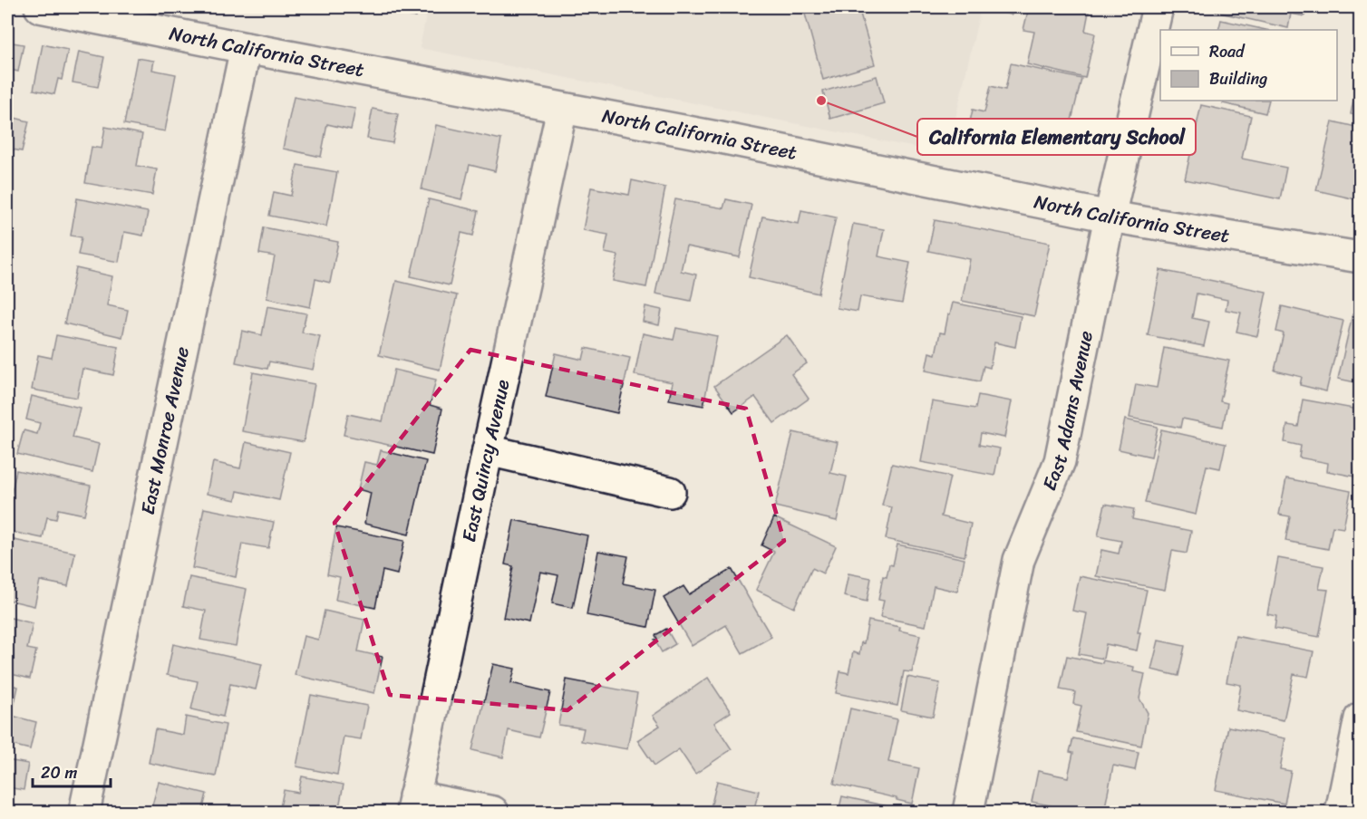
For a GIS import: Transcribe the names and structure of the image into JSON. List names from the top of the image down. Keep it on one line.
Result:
{"streets":{"street":["North California Street","East Adams Avenue","East Monroe Avenue","East Quincy Avenue"]},"crossings":[["North California Street","East Adams Avenue"],["North California Street","East Monroe Avenue"],["North California Street","East Quincy Avenue"]],"places":["California Elementary School"],"legend":["Road","Building"],"scale_bar":"20 m"}
